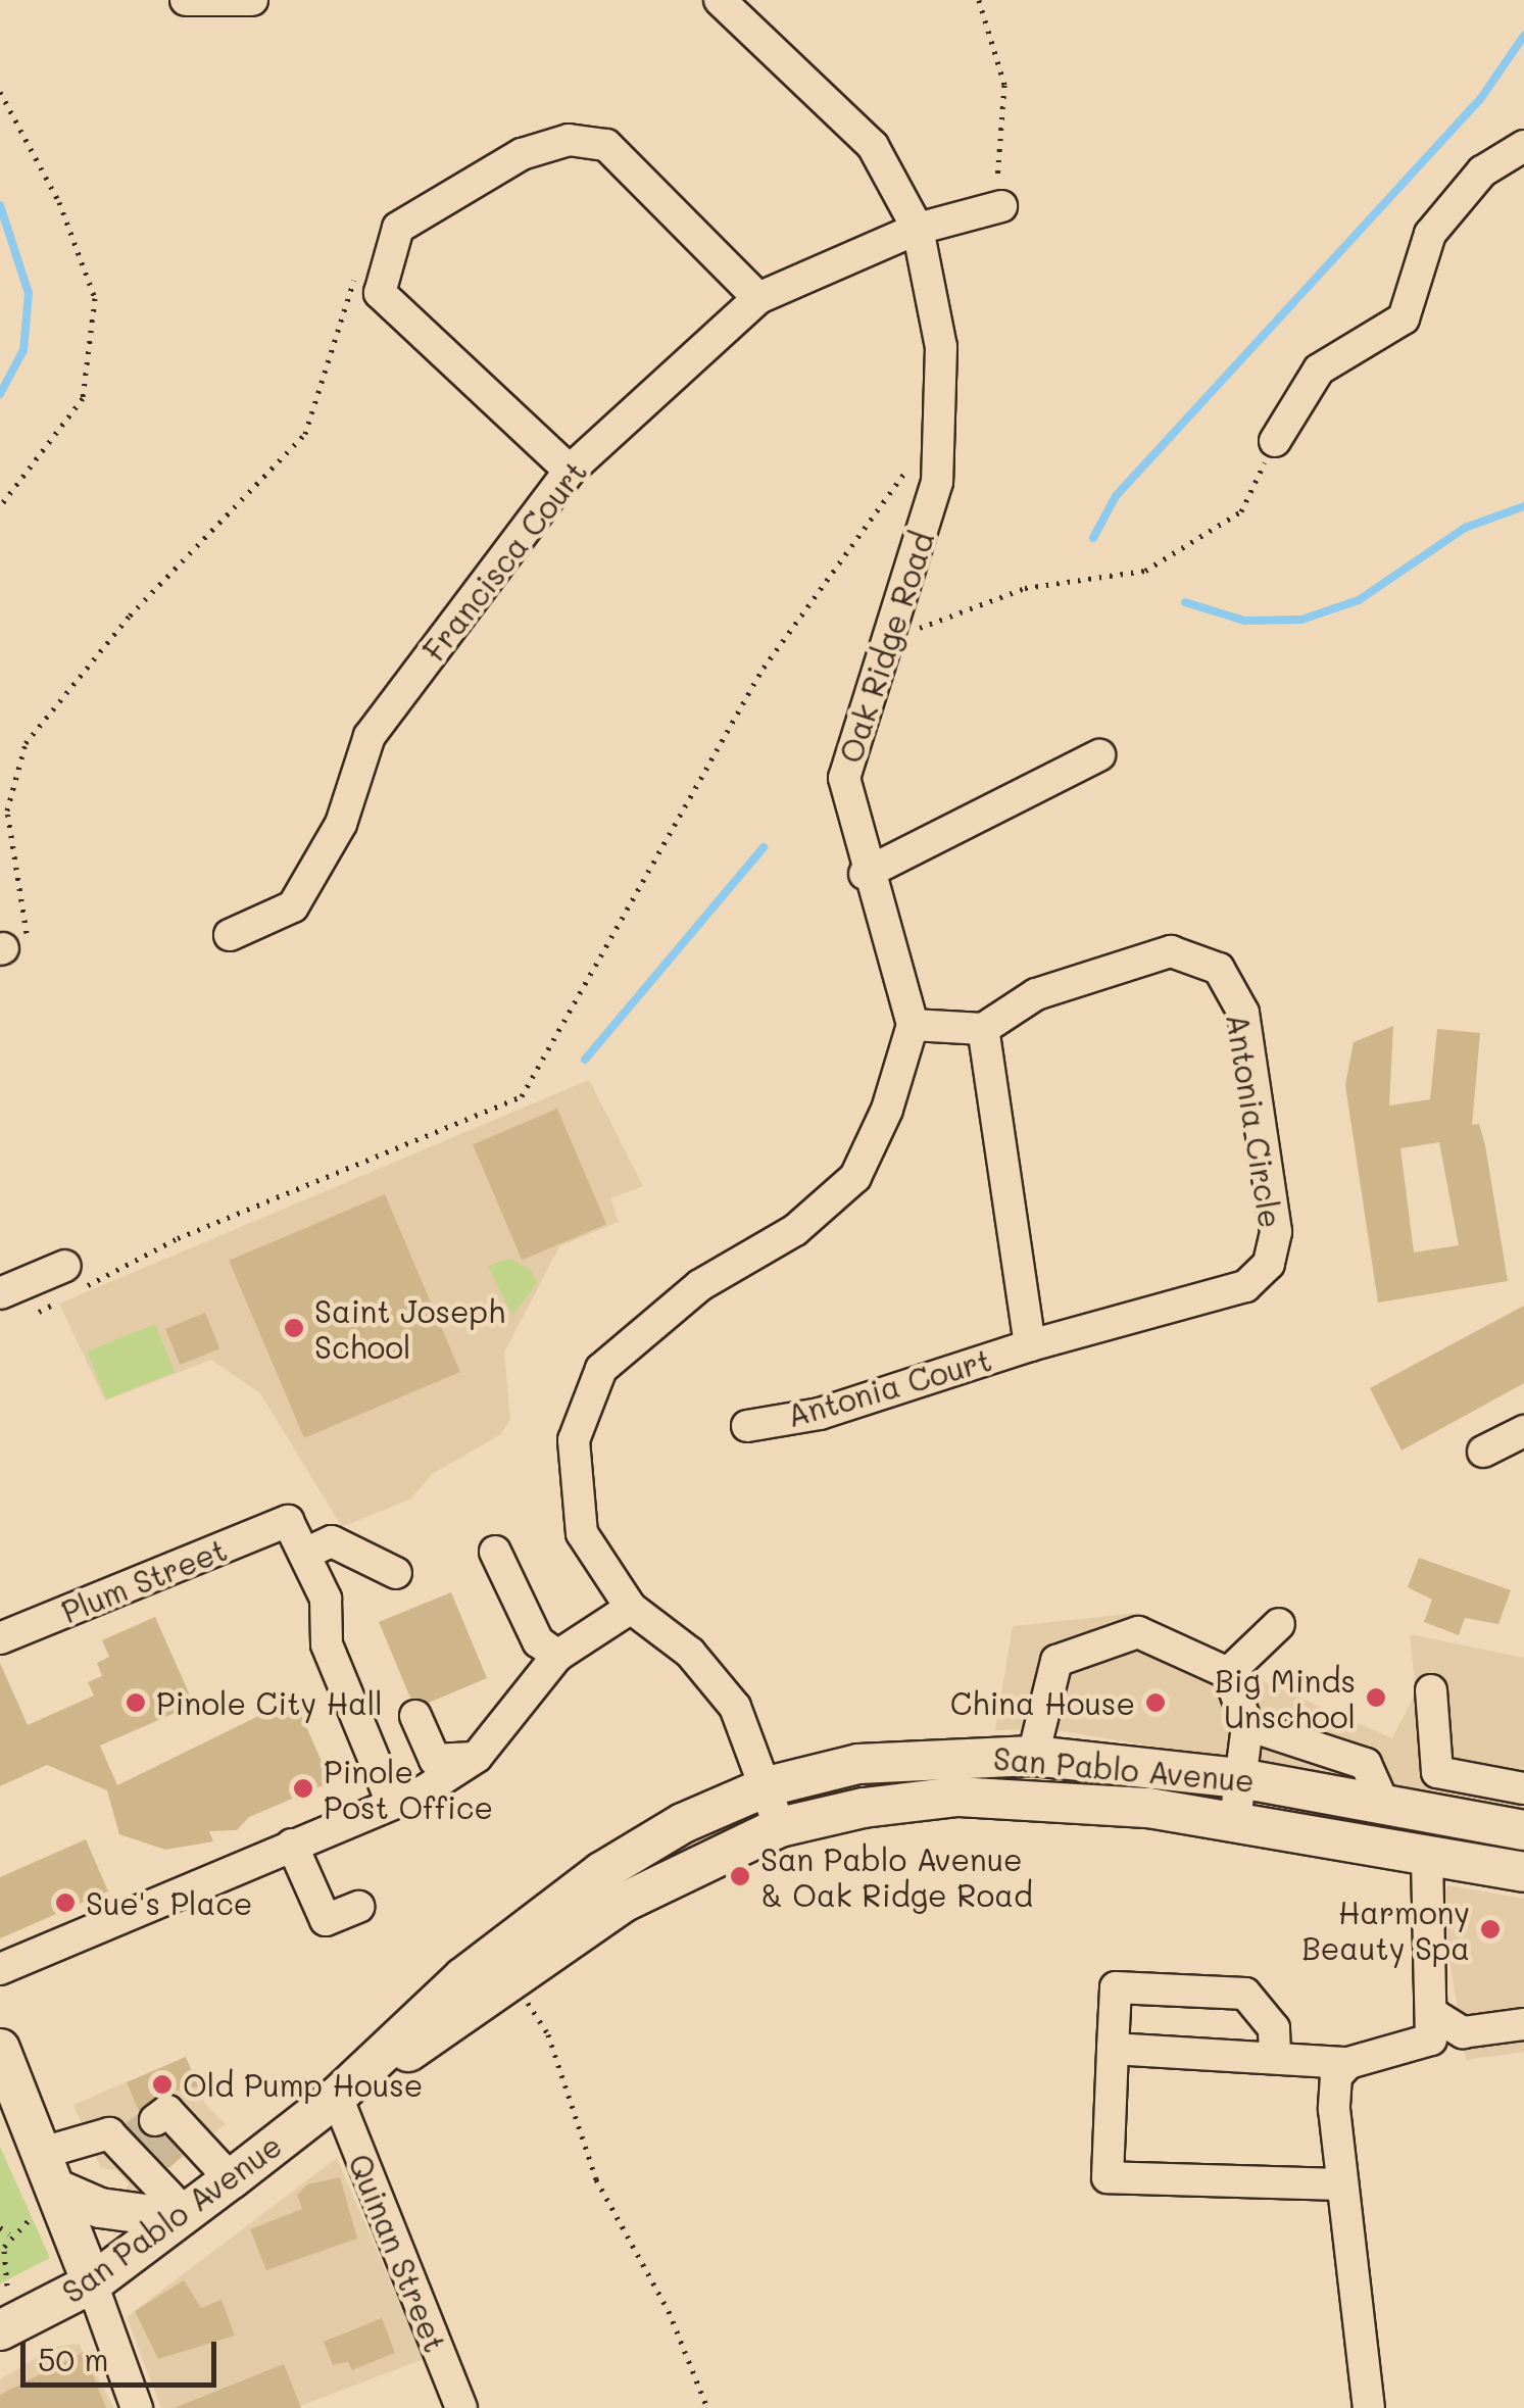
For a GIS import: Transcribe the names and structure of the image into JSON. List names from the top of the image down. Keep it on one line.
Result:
{"streets":{"main road":["San Pablo Avenue"],"street":["Francisca Court","Oak Ridge Road","Antonia Circle","Antonia Court","Plum Street","Quinan Street"]},"crossings":[["Francisca Court","Oak Ridge Road"],["Antonia Circle","Antonia Court"],["San Pablo Avenue","Quinan Street"]],"places":["Saint Joseph School","Big Minds Unschool","Pinole City Hall","China House","Pinole Post Office","San Pablo Avenue & Oak Ridge Road","Sue's Place","Harmony Beauty Spa","Old Pump House"],"scale_bar":"50 m"}
